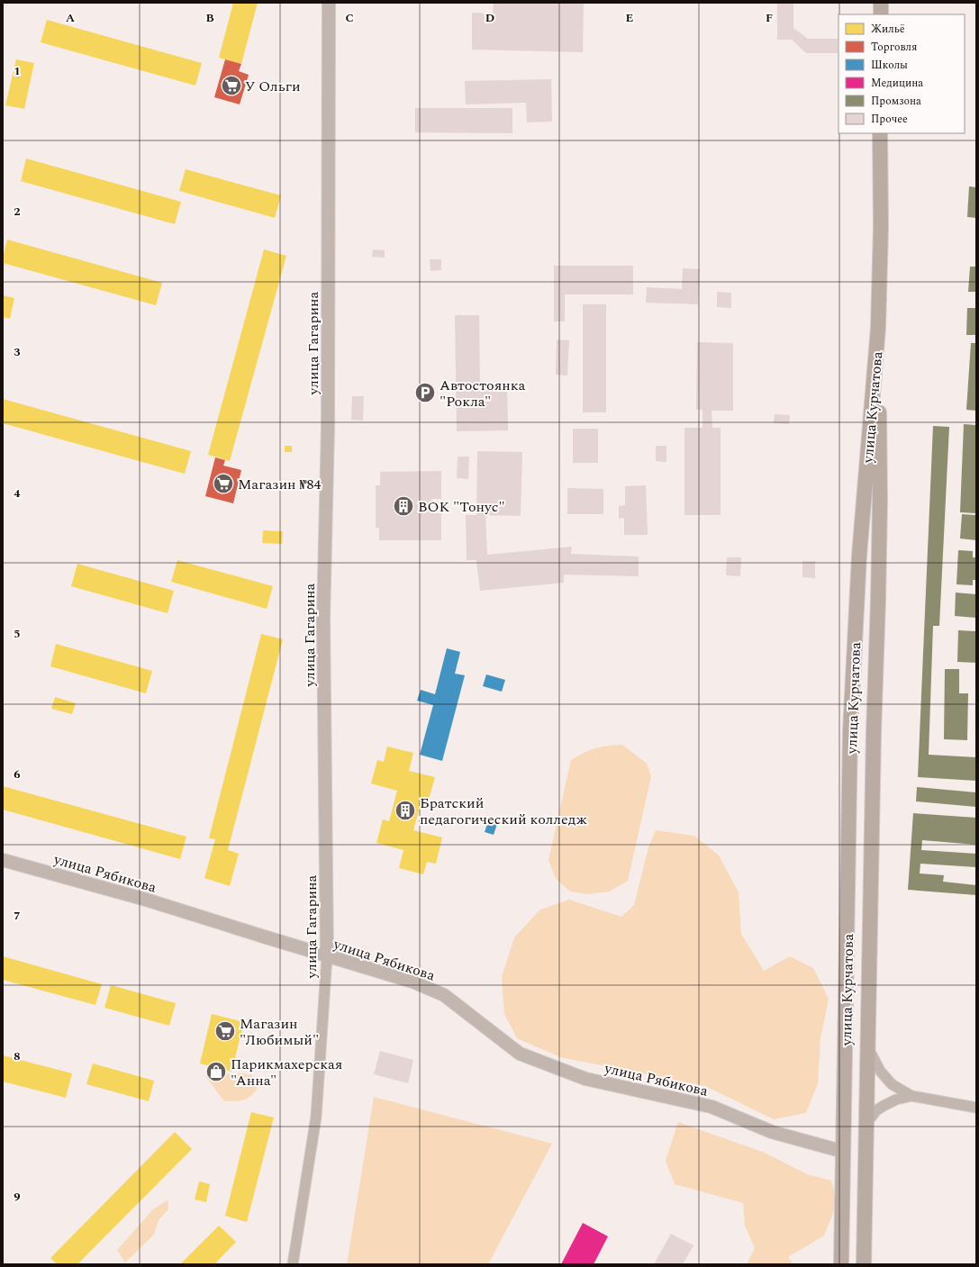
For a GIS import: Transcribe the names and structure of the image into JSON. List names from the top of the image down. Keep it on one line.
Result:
{"streets":{"main road":["улица Курчатова"],"street":["улица Гагарина","улица Рябикова"]},"crossings":[["улица Гагарина","улица Рябикова"],["улица Курчатова","улица Рябикова"]],"places":{"supermarket":["У Ольги","Магазин №84","Магазин \"Любимый\""],"parking":["Автостоянка \"Рокла\""],"building":["ВОК \"Тонус\"","Братский педагогический колледж"],"shop":["Парикмахерская \"Анна\""]},"legend":["Жильё","Торговля","Школы","Медицина","Промзона","Прочее"],"grid":{"columns":["A","B","C","D","E","F"],"rows":["1","2","3","4","5","6","7","8","9"]}}
